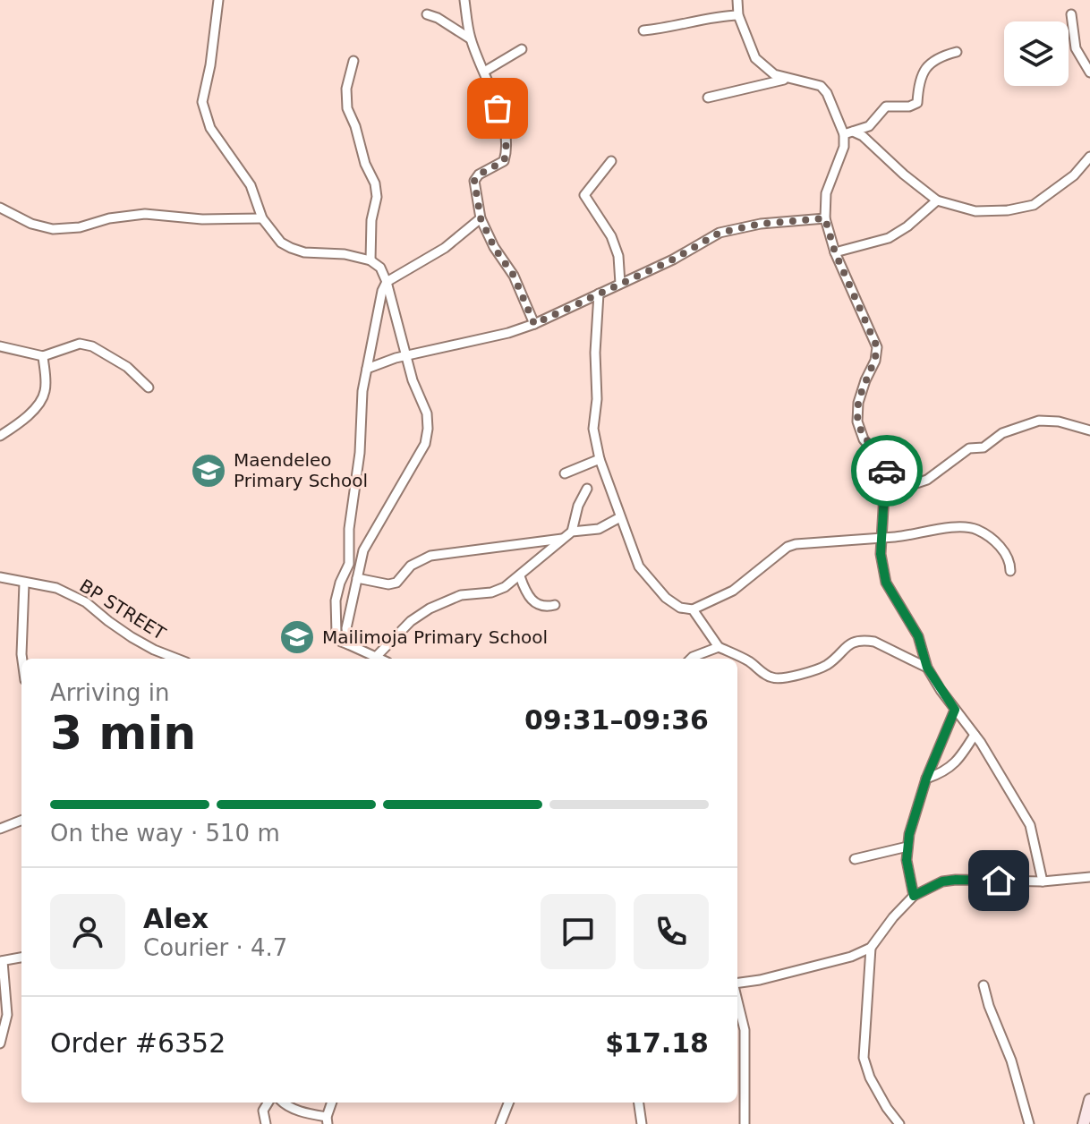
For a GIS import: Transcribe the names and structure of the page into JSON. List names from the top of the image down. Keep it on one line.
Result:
{"streets":{"street":["BP STREET"]},"places":{"school or university":["Maendeleo Primary School","Mailimoja Primary School"]},"page":{"heading":["3 min","Arriving in","09:31–09:36"],"panel":["Alex","Courier · 4.7","Order #6352","$17.18"],"bar":"On the way · 510 m"}}
